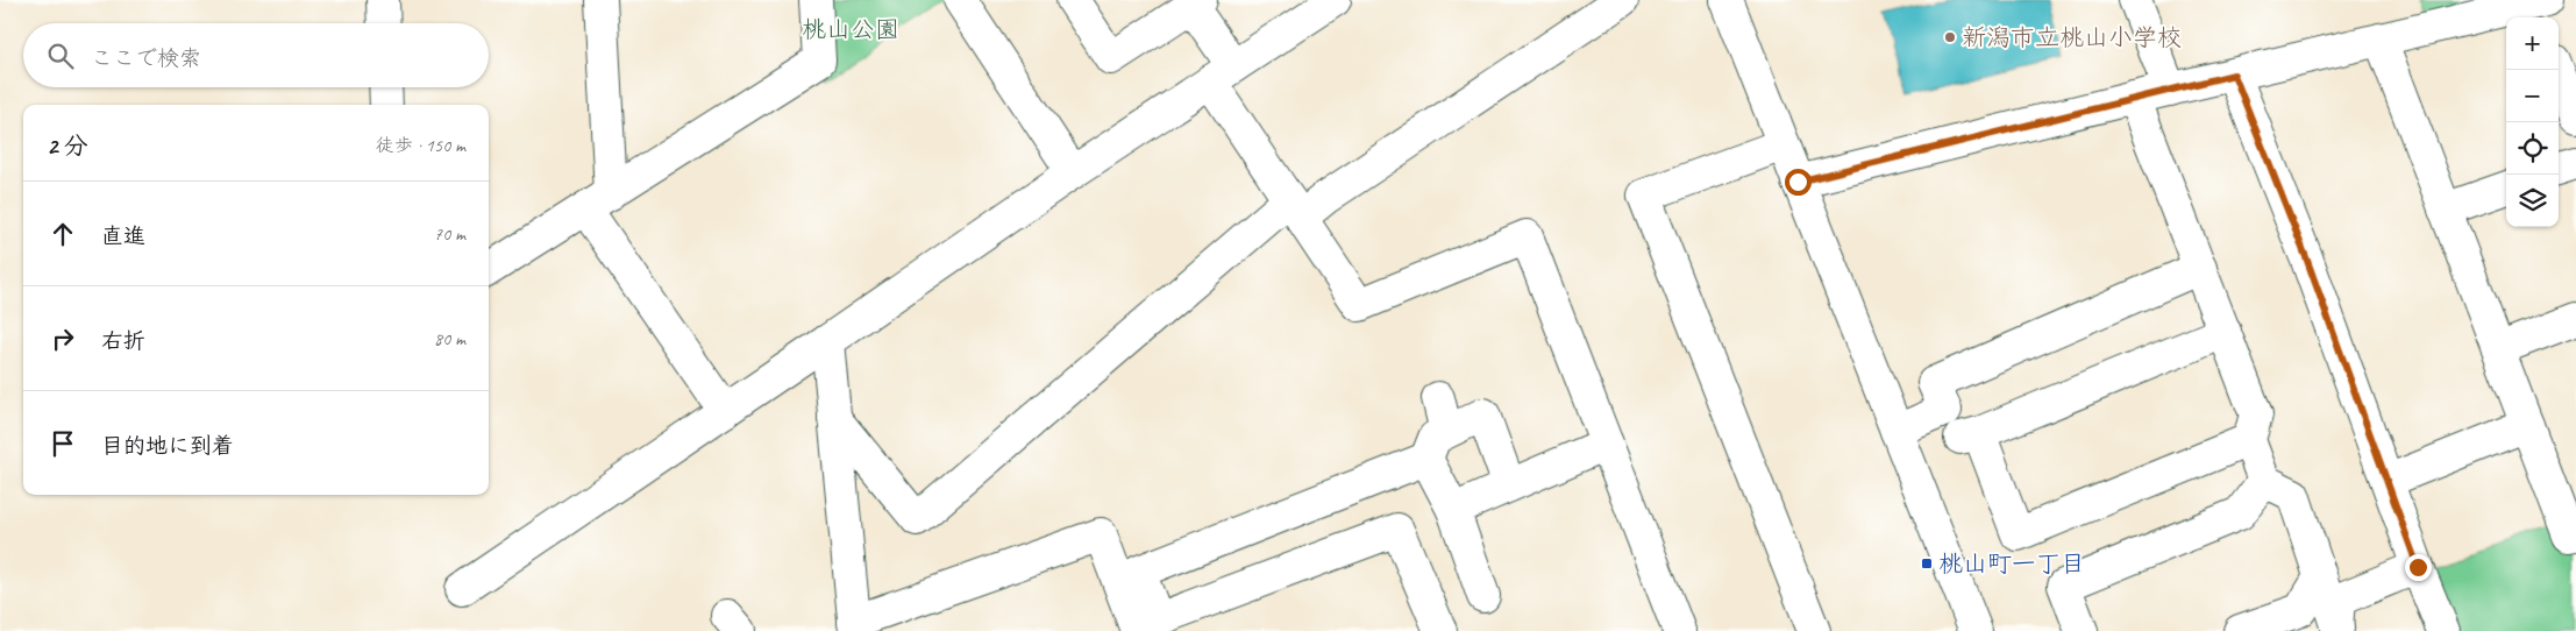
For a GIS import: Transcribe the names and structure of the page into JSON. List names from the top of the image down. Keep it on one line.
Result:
{"parks":["桃山公園"],"places":{"other":["新潟市立桃山小学校"],"transit":["桃山町一丁目"]},"page":{"map_buttons":["+","−"],"search":"ここで検索","heading":["2 分","徒歩 · 150 m"],"list":[["直進","70 m"],["右折","80 m"],"目的地に到着"]}}
